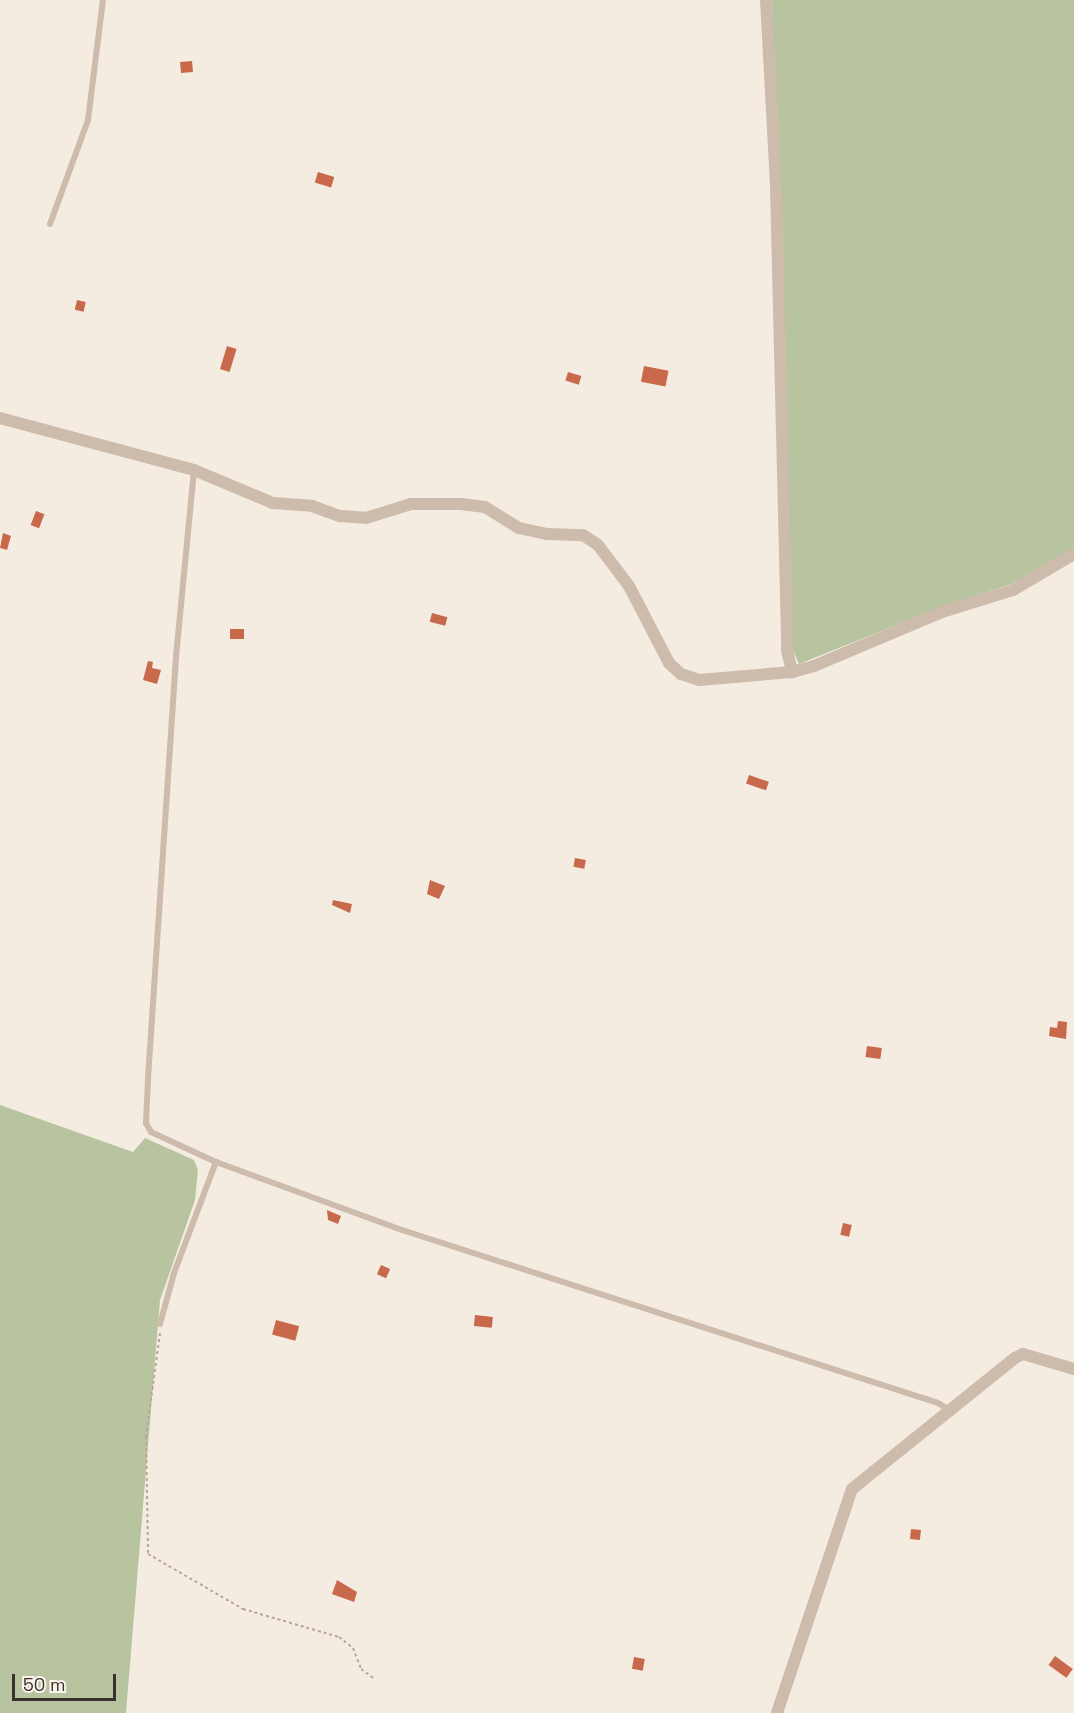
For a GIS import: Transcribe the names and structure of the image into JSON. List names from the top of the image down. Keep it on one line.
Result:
{"scale_bar":"50 m"}
